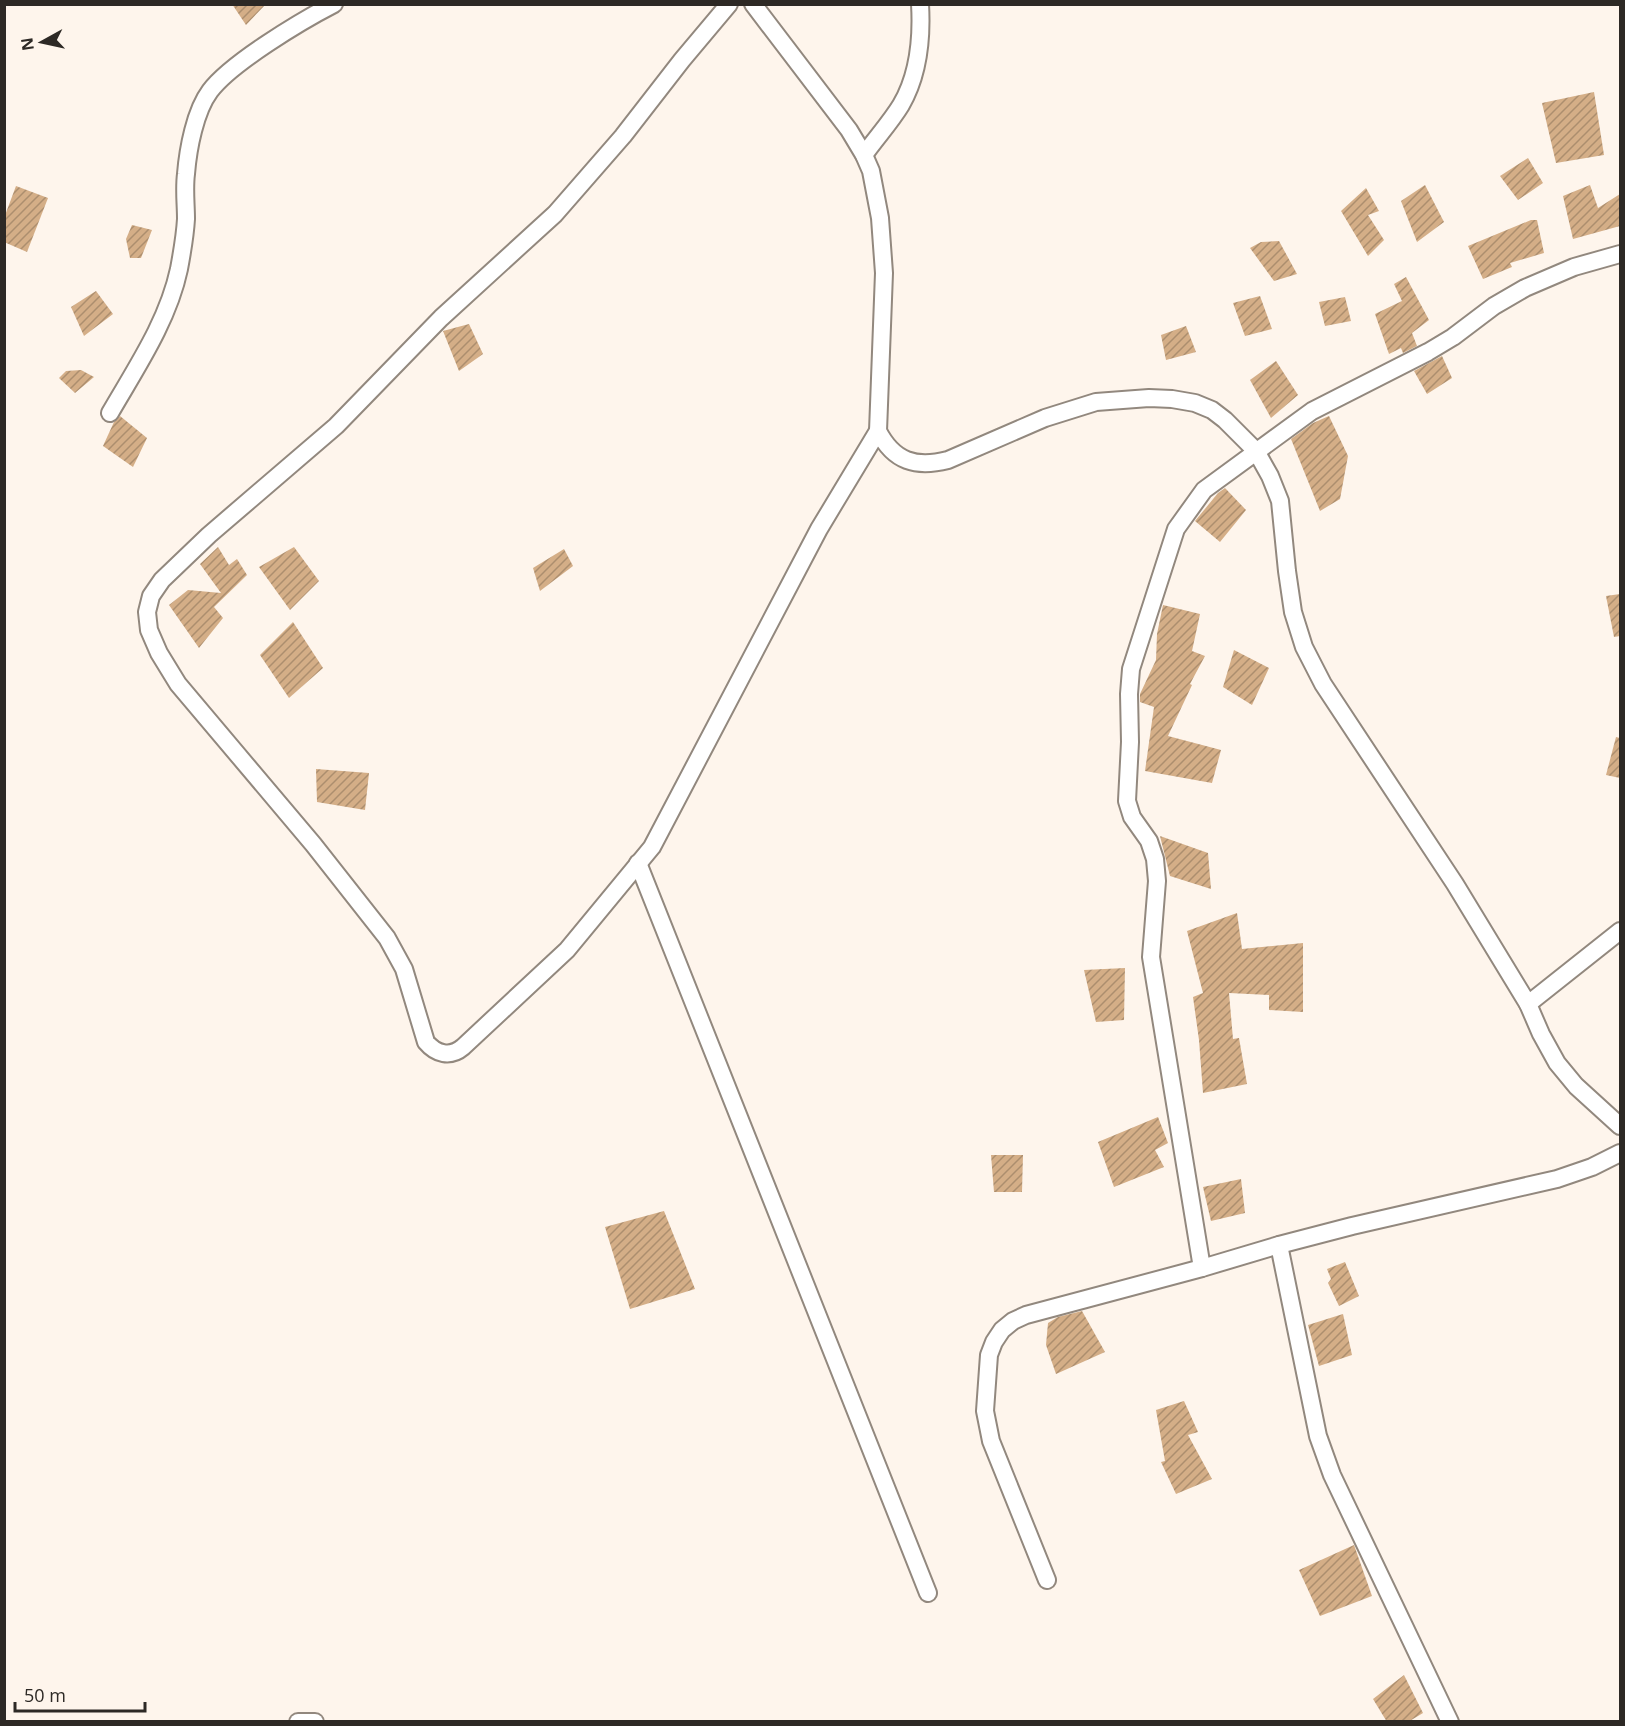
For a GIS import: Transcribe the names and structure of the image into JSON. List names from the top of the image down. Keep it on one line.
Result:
{"scale_bar":"50 m","north":"left"}
